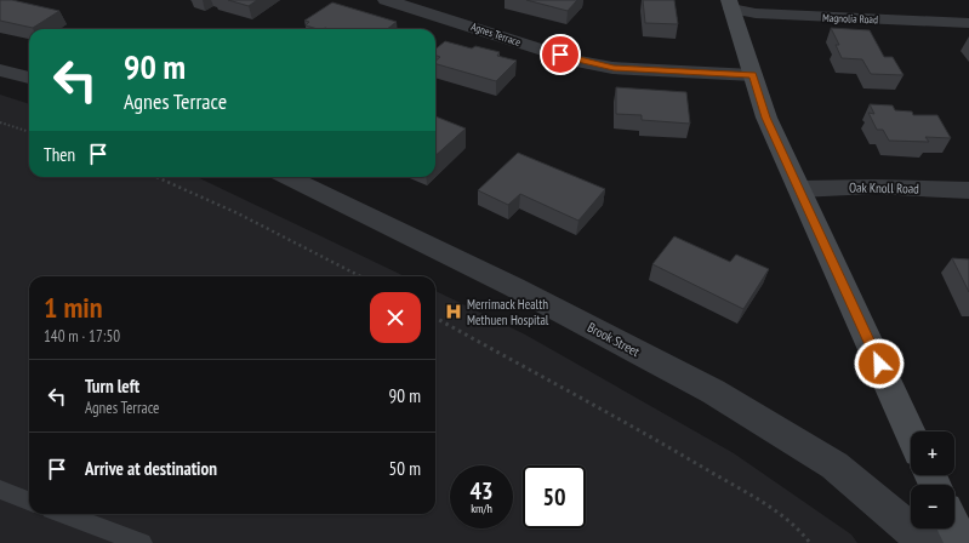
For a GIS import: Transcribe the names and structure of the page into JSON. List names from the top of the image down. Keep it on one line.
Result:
{"streets":{"street":["Magnolia Road","Agnes Terrace","Oak Knoll Road","Brook Street"]},"places":{"hospital":["Merrimack Health Methuen Hospital"]},"page":{"turn":["90 m","Agnes Terrace"],"then":"Then","heading":["1 min","140 m · 17:50"],"list":[{"name":"Turn left","note":"Agnes Terrace","value":"90 m"},{"name":"Arrive at destination","value":"50 m"}],"map_buttons":["+","−"],"speed":"43 km/h","limit":"50"}}
